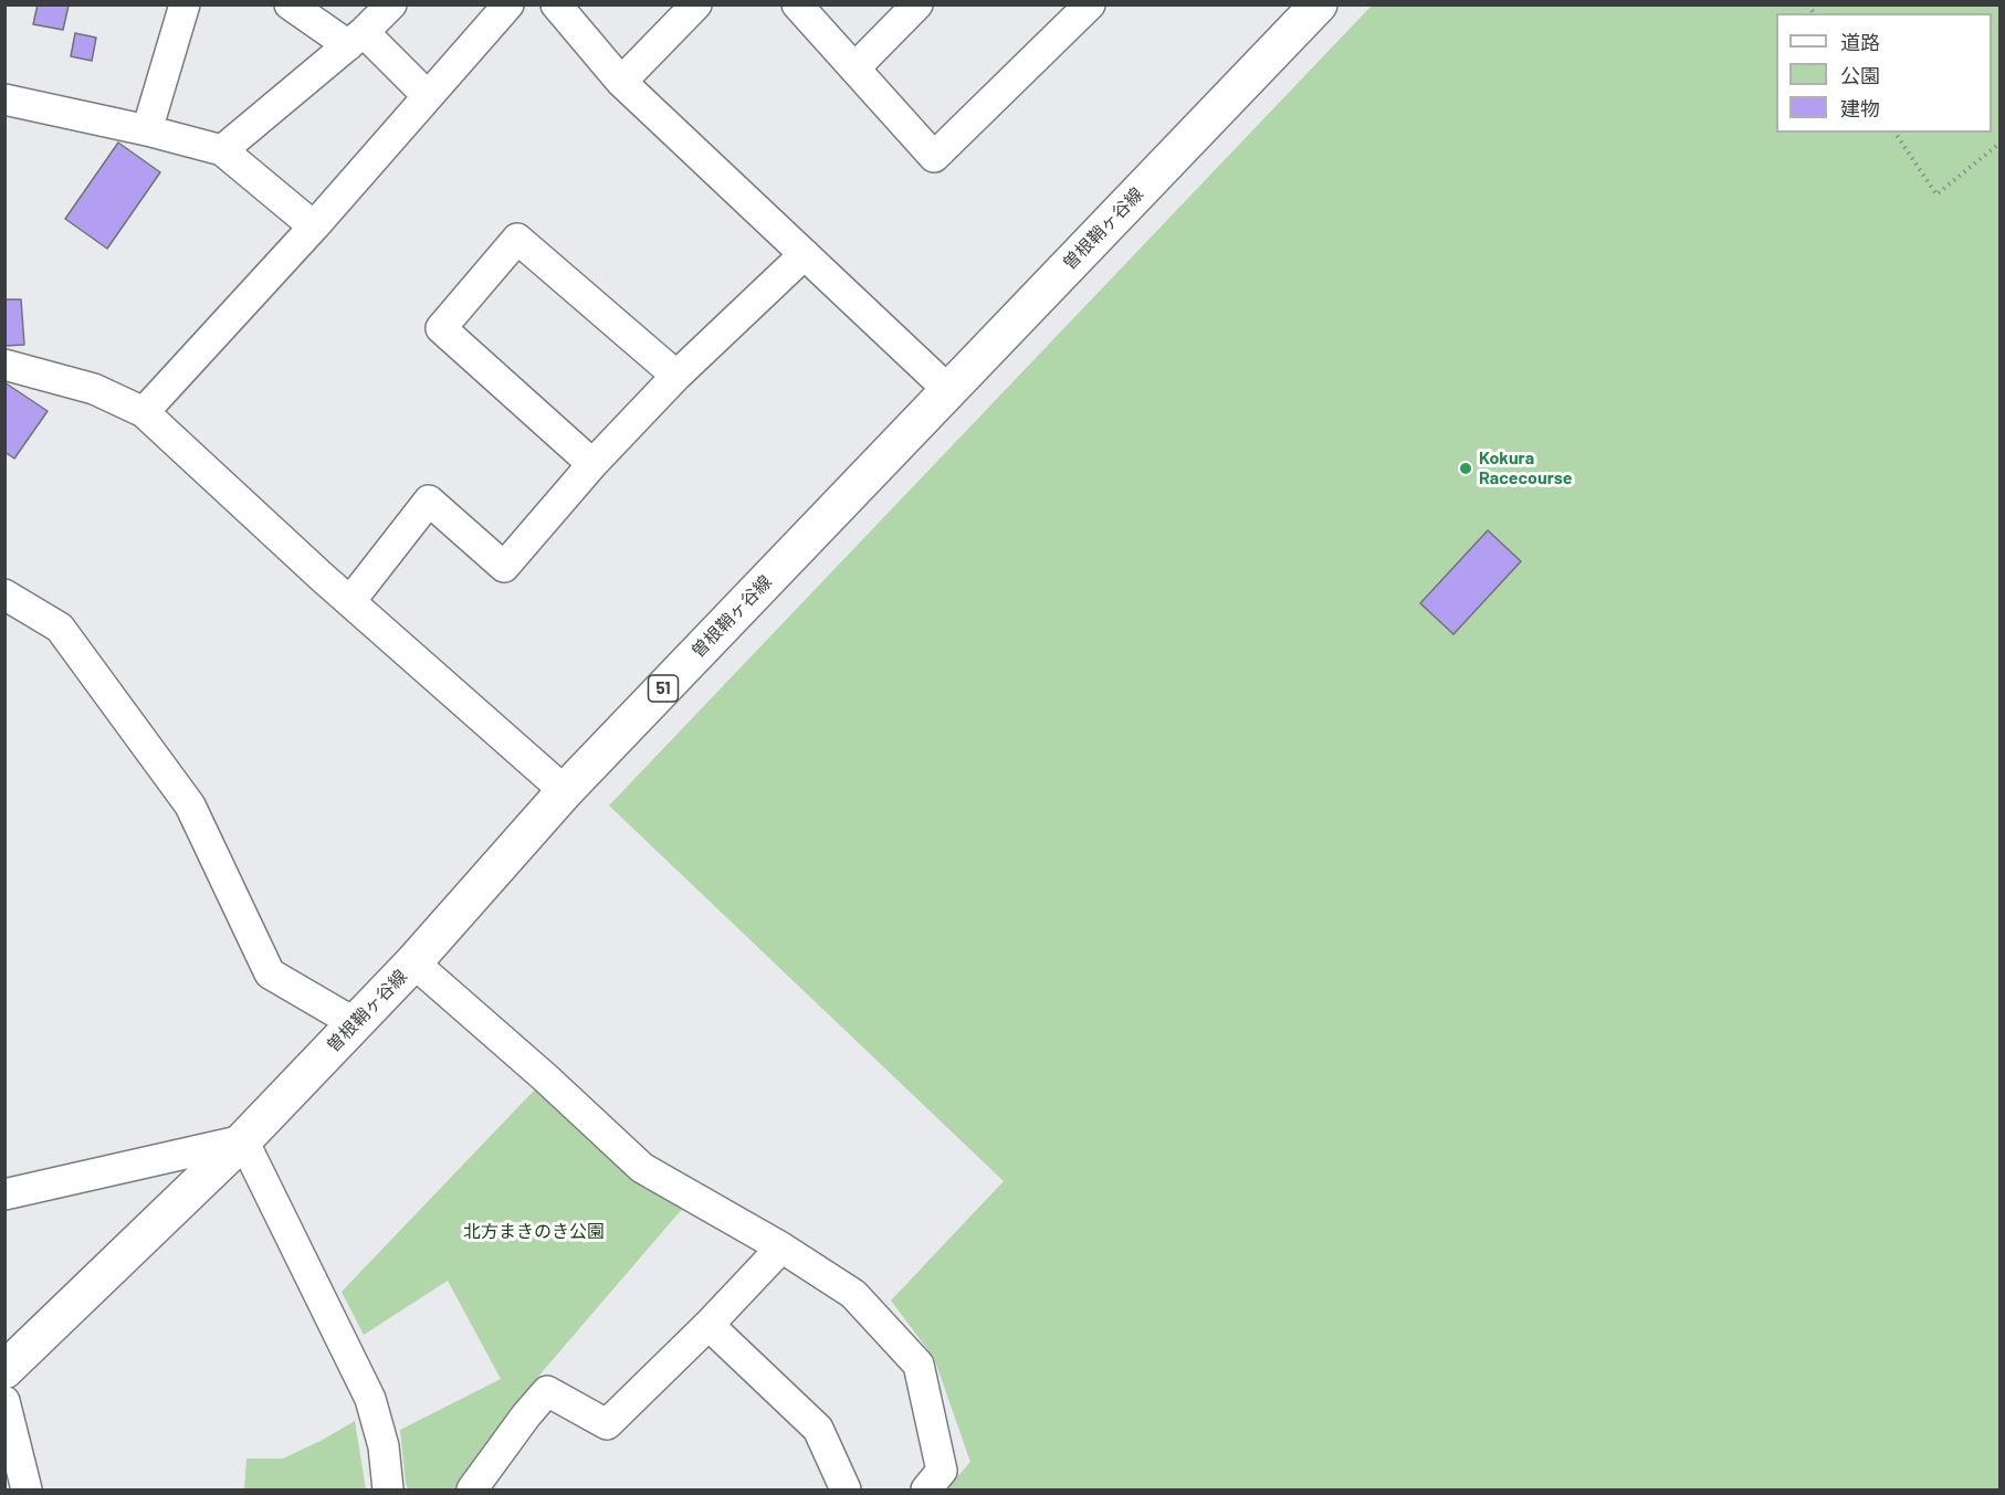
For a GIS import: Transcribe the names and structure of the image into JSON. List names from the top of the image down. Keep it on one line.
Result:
{"streets":{"main road":["曽根鞘ヶ谷線","51"]},"parks":["北方まきのき公園"],"places":["Kokura Racecourse"],"legend":["道路","公園","建物"]}
